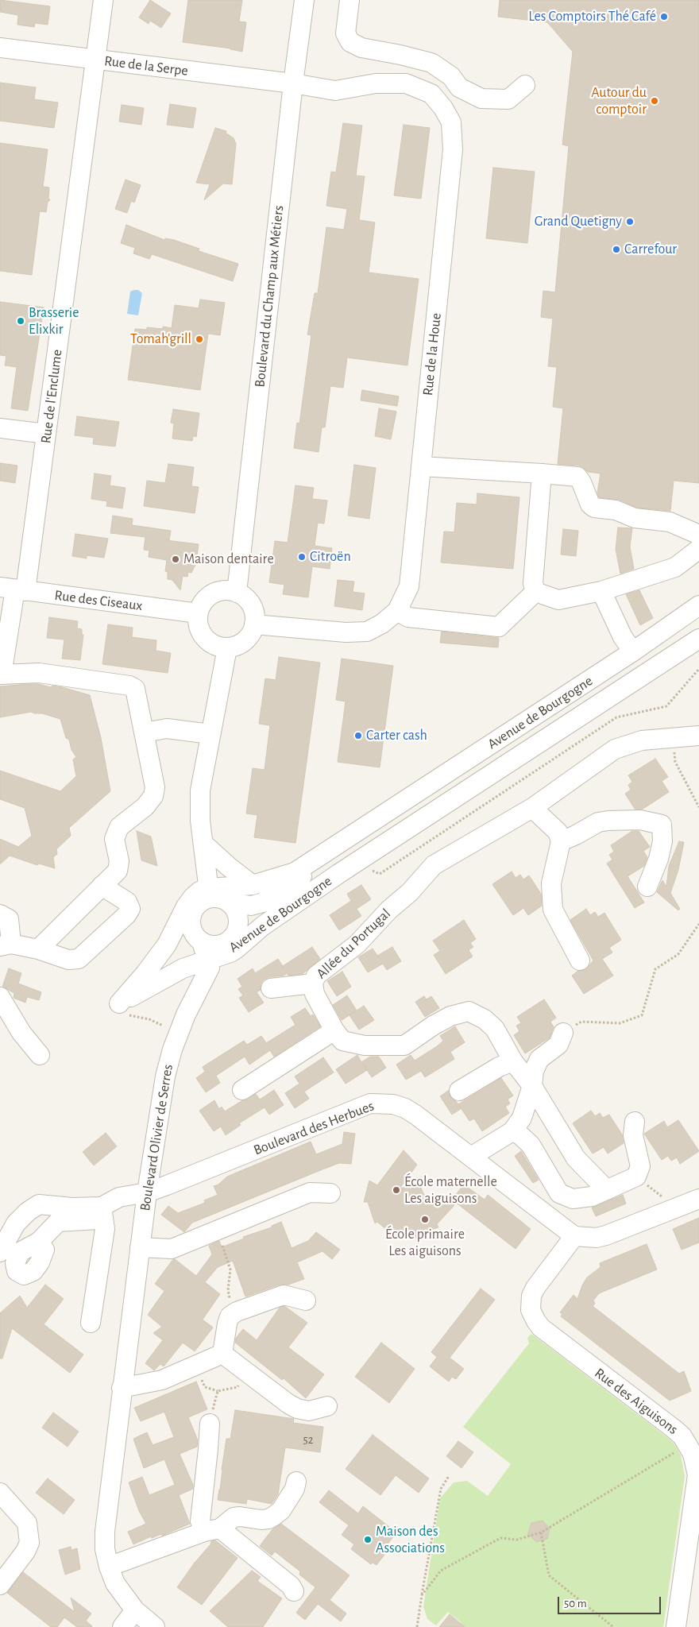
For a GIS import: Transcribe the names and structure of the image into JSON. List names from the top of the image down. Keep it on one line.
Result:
{"streets":{"street":["Rue de la Serpe","Boulevard du Champ aux Métiers","Rue de la Houe","Rue de l'Enclume","Rue des Ciseaux","Avenue de Bourgogne","Allée du Portugal","Boulevard des Herbues","Boulevard Olivier de Serres","Rue des Aiguisons"]},"crossings":[["Rue de la Serpe","Boulevard du Champ aux Métiers"],["Rue de la Serpe","Rue de la Houe"],["Rue de la Serpe","Rue de l'Enclume"],["Boulevard du Champ aux Métiers","Rue de la Houe"],["Boulevard du Champ aux Métiers","Rue des Ciseaux"],["Rue de la Houe","Rue des Ciseaux"],["Rue de l'Enclume","Rue des Ciseaux"],["Avenue de Bourgogne","Boulevard Olivier de Serres"],["Boulevard des Herbues","Boulevard Olivier de Serres"],["Boulevard des Herbues","Rue des Aiguisons"]],"places":["Les Comptoirs Thé Café","Autour du comptoir","Grand Quetigny","Carrefour","Brasserie Elixkir","Tomah'grill","Citroën","Maison dentaire","Carter cash","École maternelle Les aiguisons","École primaire Les aiguisons","Maison des Associations"],"house_numbers":["52"],"scale_bar":"50 m"}
